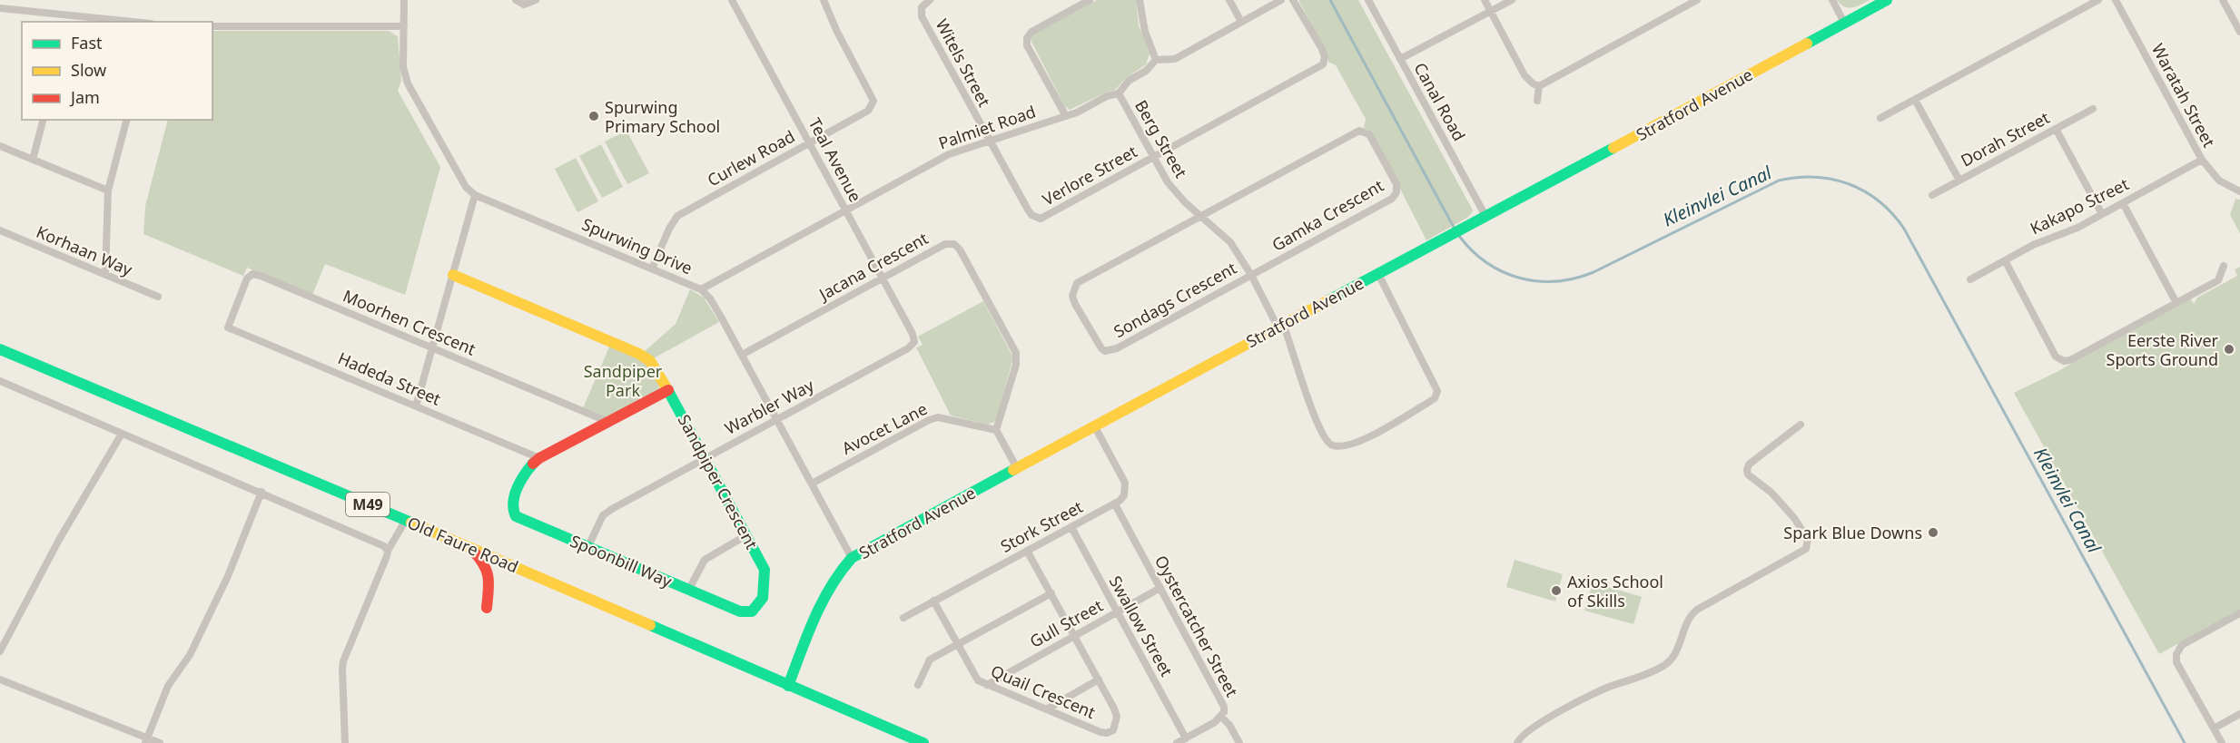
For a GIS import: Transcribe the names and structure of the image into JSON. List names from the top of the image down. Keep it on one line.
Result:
{"streets":{"street":["Witels Street","Waratah Street","Canal Road","Stratford Avenue","Palmiet Road","Berg Street","Dorah Street","Curlew Road","Teal Avenue","Verlore Street","Kakapo Street","Gamka Crescent","Spurwing Drive","Korhaan Way","Jacana Crescent","Sondags Crescent","Moorhen Crescent","Hadeda Street","Warbler Way","Avocet Lane","Sandpiper Crescent","M49","Stork Street","Old Faure Road","Spoonbill Way","Gull Street","Swallow Street","Oystercatcher Street","Quail Crescent"]},"crossings":[["Witels Street","Palmiet Road"],["Witels Street","Verlore Street"],["Waratah Street","Kakapo Street"],["Canal Road","Stratford Avenue"],["Stratford Avenue","Berg Street"],["Stratford Avenue","Spurwing Drive"],["Stratford Avenue","Old Faure Road"],["Palmiet Road","Berg Street"],["Palmiet Road","Teal Avenue"],["Palmiet Road","Verlore Street"],["Palmiet Road","Spurwing Drive"],["Berg Street","Verlore Street"],["Berg Street","Gamka Crescent"],["Berg Street","Sondags Crescent"],["Curlew Road","Teal Avenue"],["Curlew Road","Spurwing Drive"],["Teal Avenue","Jacana Crescent"],["Teal Avenue","Warbler Way"],["Gamka Crescent","Sondags Crescent"],["Spurwing Drive","Jacana Crescent"],["Spurwing Drive","Warbler Way"],["Spurwing Drive","Avocet Lane"],["Jacana Crescent","Avocet Lane"],["Moorhen Crescent","Hadeda Street"],["Hadeda Street","Spoonbill Way"],["Warbler Way","Sandpiper Crescent"],["Warbler Way","Spoonbill Way"],["Sandpiper Crescent","Spoonbill Way"],["Stork Street","Swallow Street"],["Stork Street","Oystercatcher Street"],["Stork Street","Quail Crescent"],["Gull Street","Swallow Street"],["Gull Street","Oystercatcher Street"],["Gull Street","Quail Crescent"],["Swallow Street","Oystercatcher Street"]],"water":["Kleinvlei Canal"],"parks":["Sandpiper Park"],"places":["Spurwing Primary School","Eerste River Sports Ground","Spark Blue Downs","Axios School of Skills"],"legend":["Fast","Slow","Jam"]}
